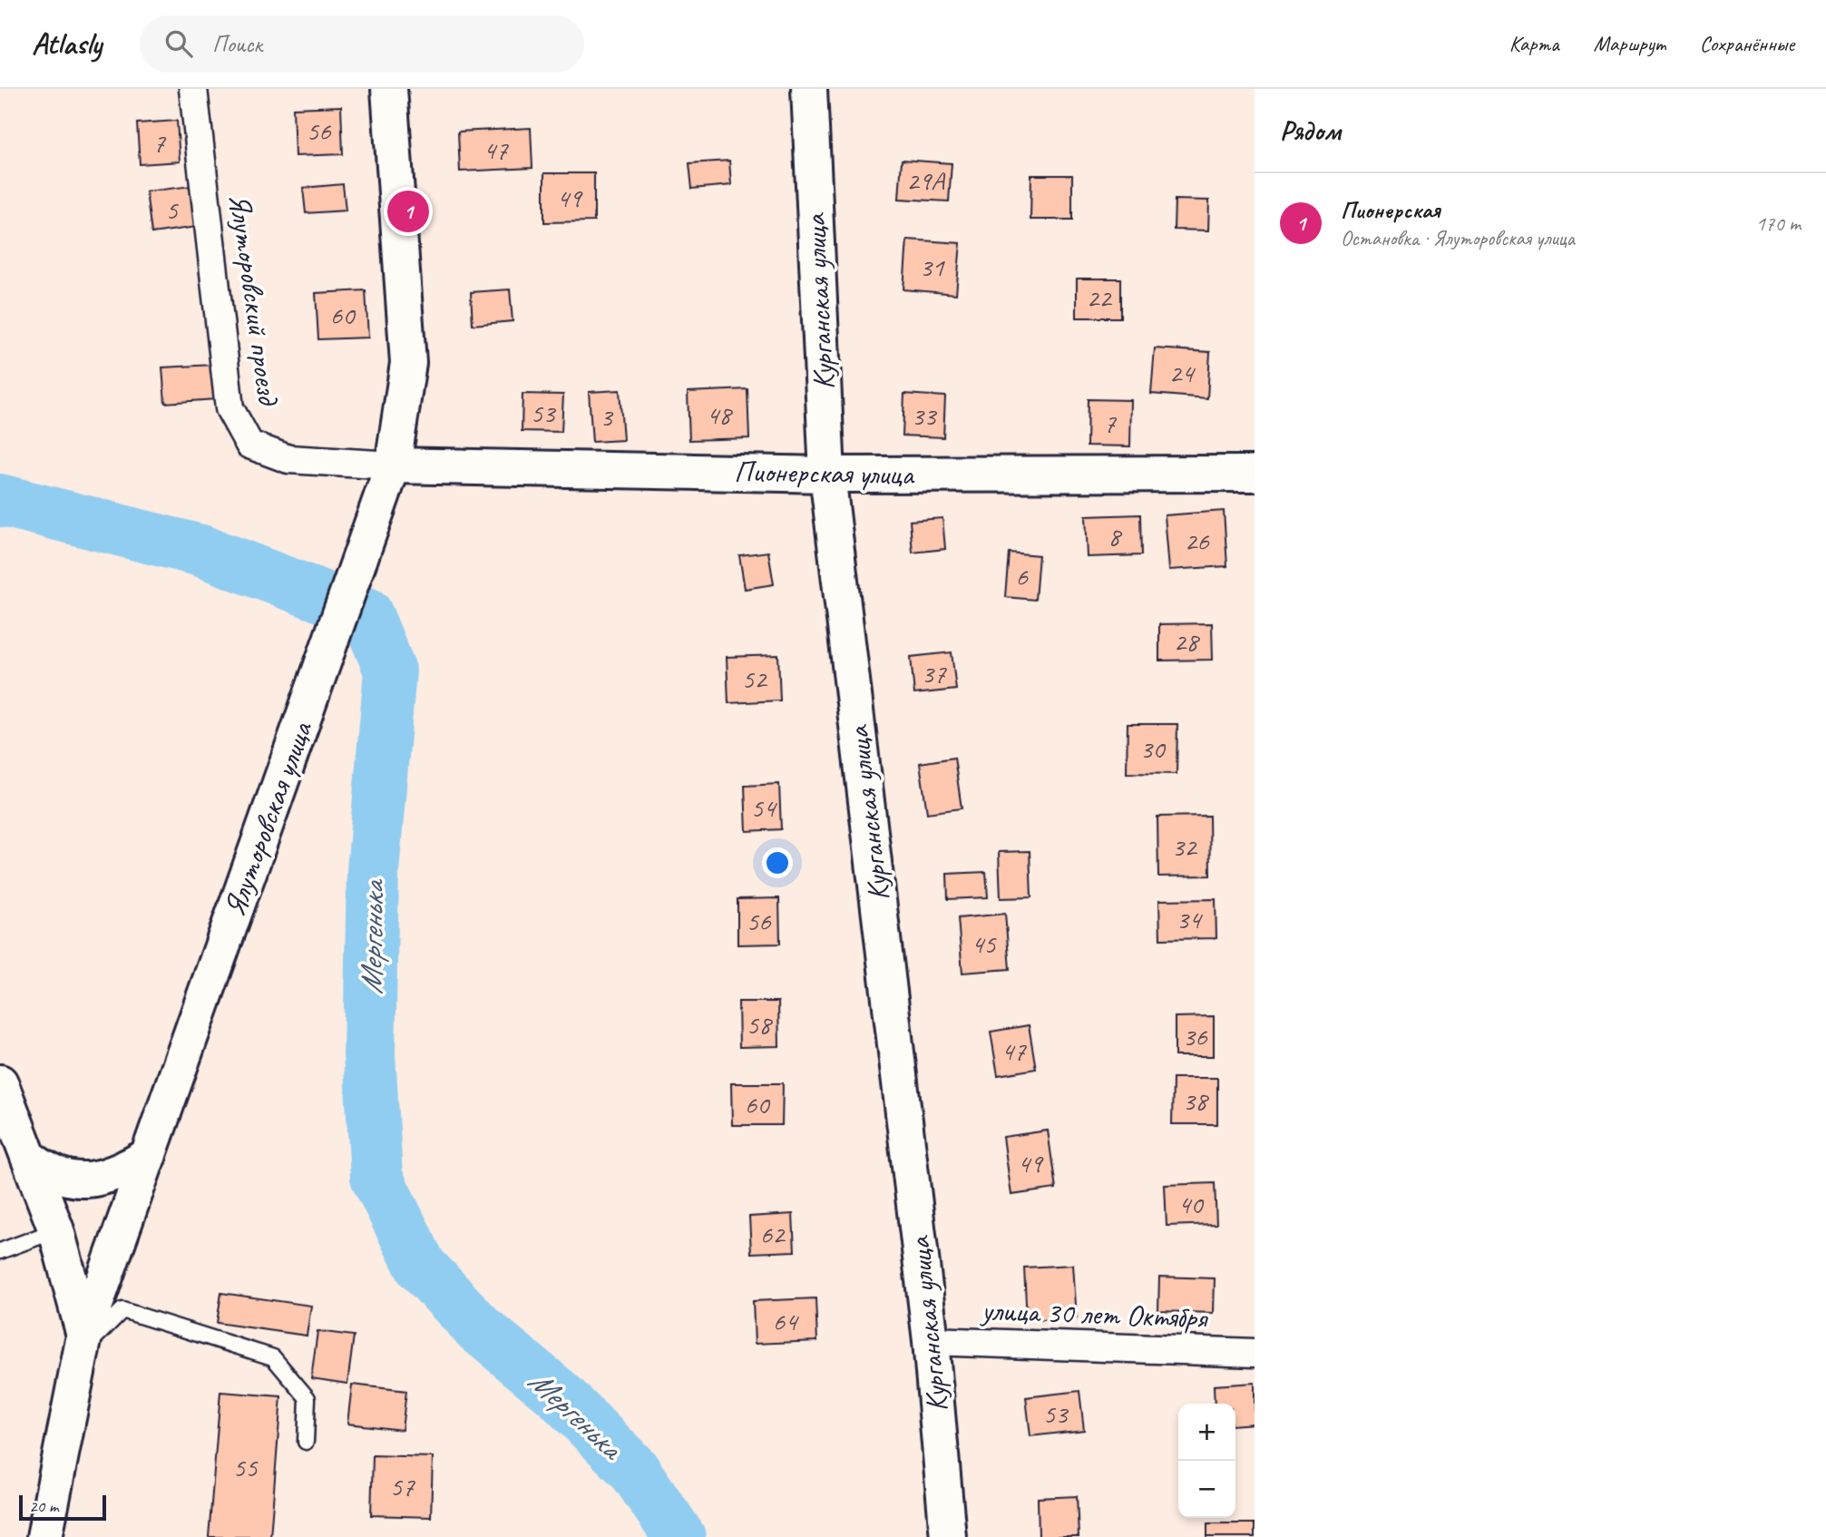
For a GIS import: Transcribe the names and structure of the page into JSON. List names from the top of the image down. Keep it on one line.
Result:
{"streets":{"main road":["Курганская улица","Пионерская улица","Ялуторовская улица"],"street":["Ялуторовский проезд","улица 30 лет Октября"]},"crossings":[["Ялуторовский проезд","Пионерская улица"],["Ялуторовский проезд","Ялуторовская улица"],["Курганская улица","Пионерская улица"],["Курганская улица","улица 30 лет Октября"],["Пионерская улица","Ялуторовская улица"]],"water":["Мергенька"],"house_numbers":["56","7","47","29А","49","5","31","22","60","24","53","48","33","3","7","8","26","6","28","37","52","30","54","32","34","56","45","58","36","47","38","60","49","40","62","64","53","55","57"],"scale_bar":"20 m","page":{"header":"Atlasly","search":"Поиск","nav":["Карта","Маршрут","Сохранённые"],"heading":"Рядом","list":[{"mark":"1","name":"Пионерская","note":"Остановка · Ялуторовская улица","value":"170 m"}],"pins":"1","map_buttons":["+","−"],"scale":"20 m"}}
